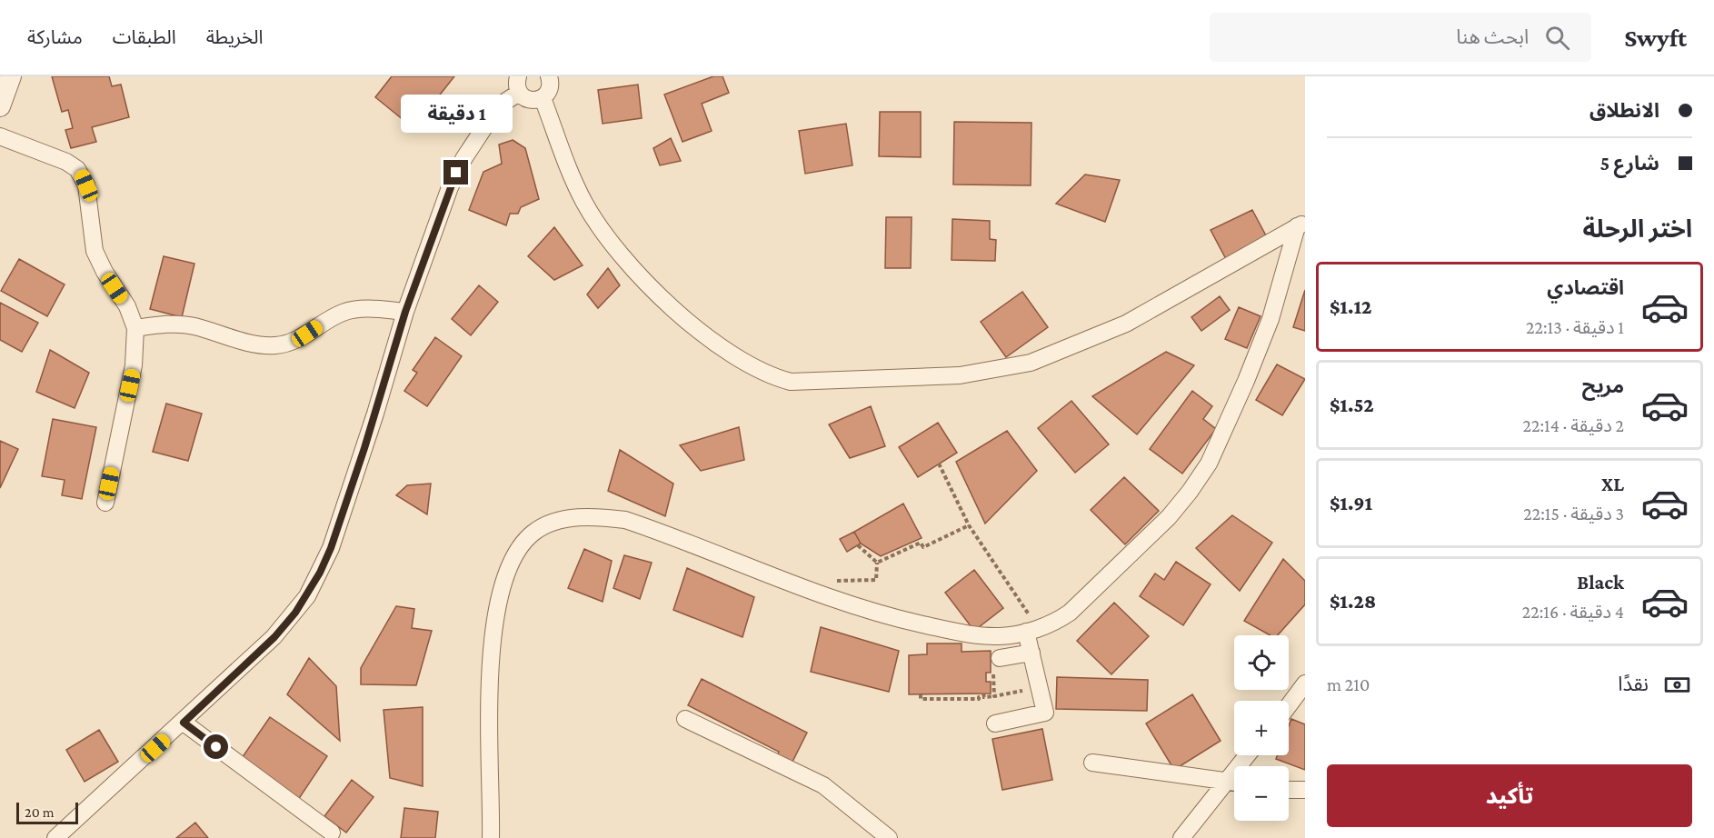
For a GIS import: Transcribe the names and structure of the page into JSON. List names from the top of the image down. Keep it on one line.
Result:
{"scale_bar":"20 m","page":{"header":"Swyft","search":"ابحث هنا","nav":["الخريطة","الطبقات","مشاركة"],"banner":["الانطلاق","شارع 5"],"bubble":"1 دقيقة","heading":"اختر الرحلة","list":[{"name":"اقتصادي","note":"1 دقيقة · 22:13","value":"$1.12"},{"name":"مريح","note":"2 دقيقة · 22:14","value":"$1.52"},{"name":"XL","note":"3 دقيقة · 22:15","value":"$1.91"},{"name":"Black","note":"4 دقيقة · 22:16","value":"$1.28"}],"map_buttons":["+","−"],"pay":["نقدًا","210 m"],"buttons":"تأكيد","scale":"20 m"}}
